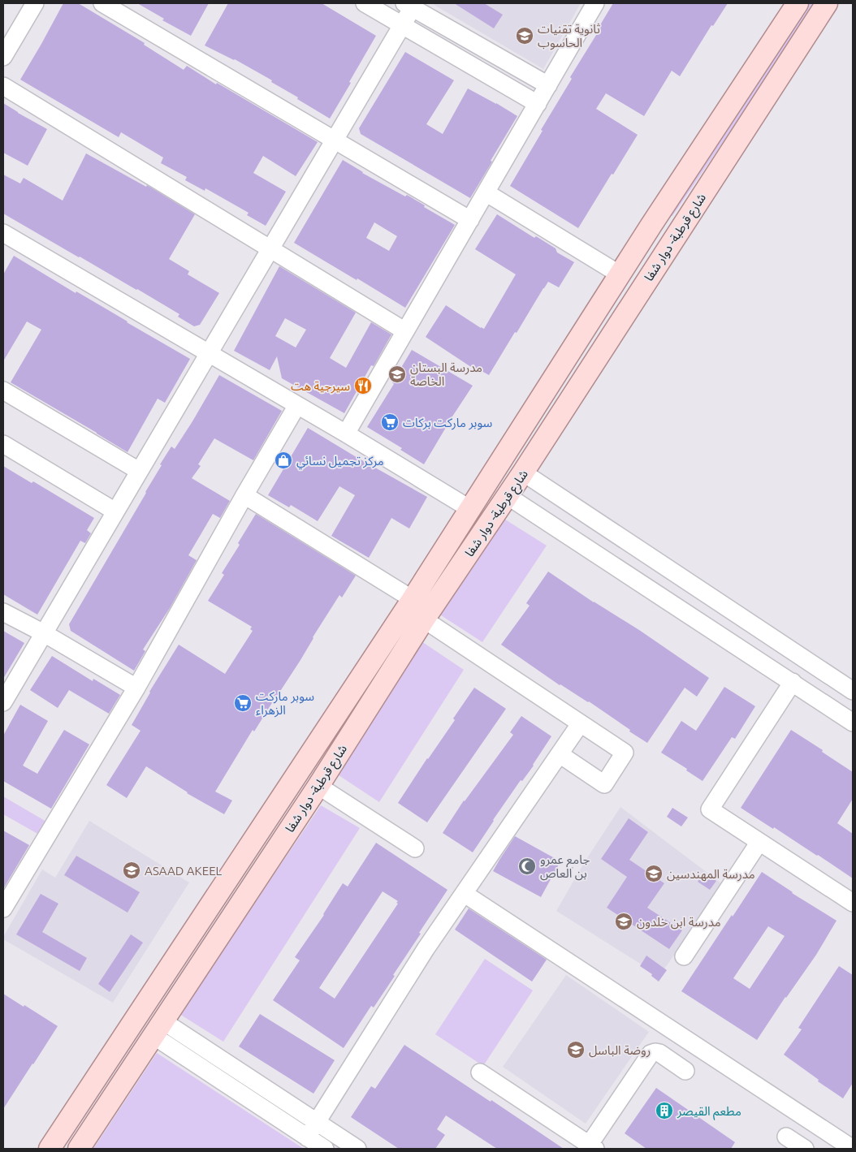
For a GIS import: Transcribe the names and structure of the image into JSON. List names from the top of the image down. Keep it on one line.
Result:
{"streets":{"main road":["شارع قرطبة- دوار شفا"]},"places":{"school or university":["ثانوية تقنيات الحاسوب","مدرسة البستان الخاصة","ASAAD AKEEL","مدرسة المهندسين","مدرسة ابن خلدون","روضة الباسل"],"restaurant":["سيرجية هت"],"supermarket":["سوبر ماركت بركات","سوبر ماركت الزهراء"],"shop":["مركز تجميل نسائي"],"mosque":["جامع عمرو بن العاص"],"building":["مطعم القيصر"]}}
